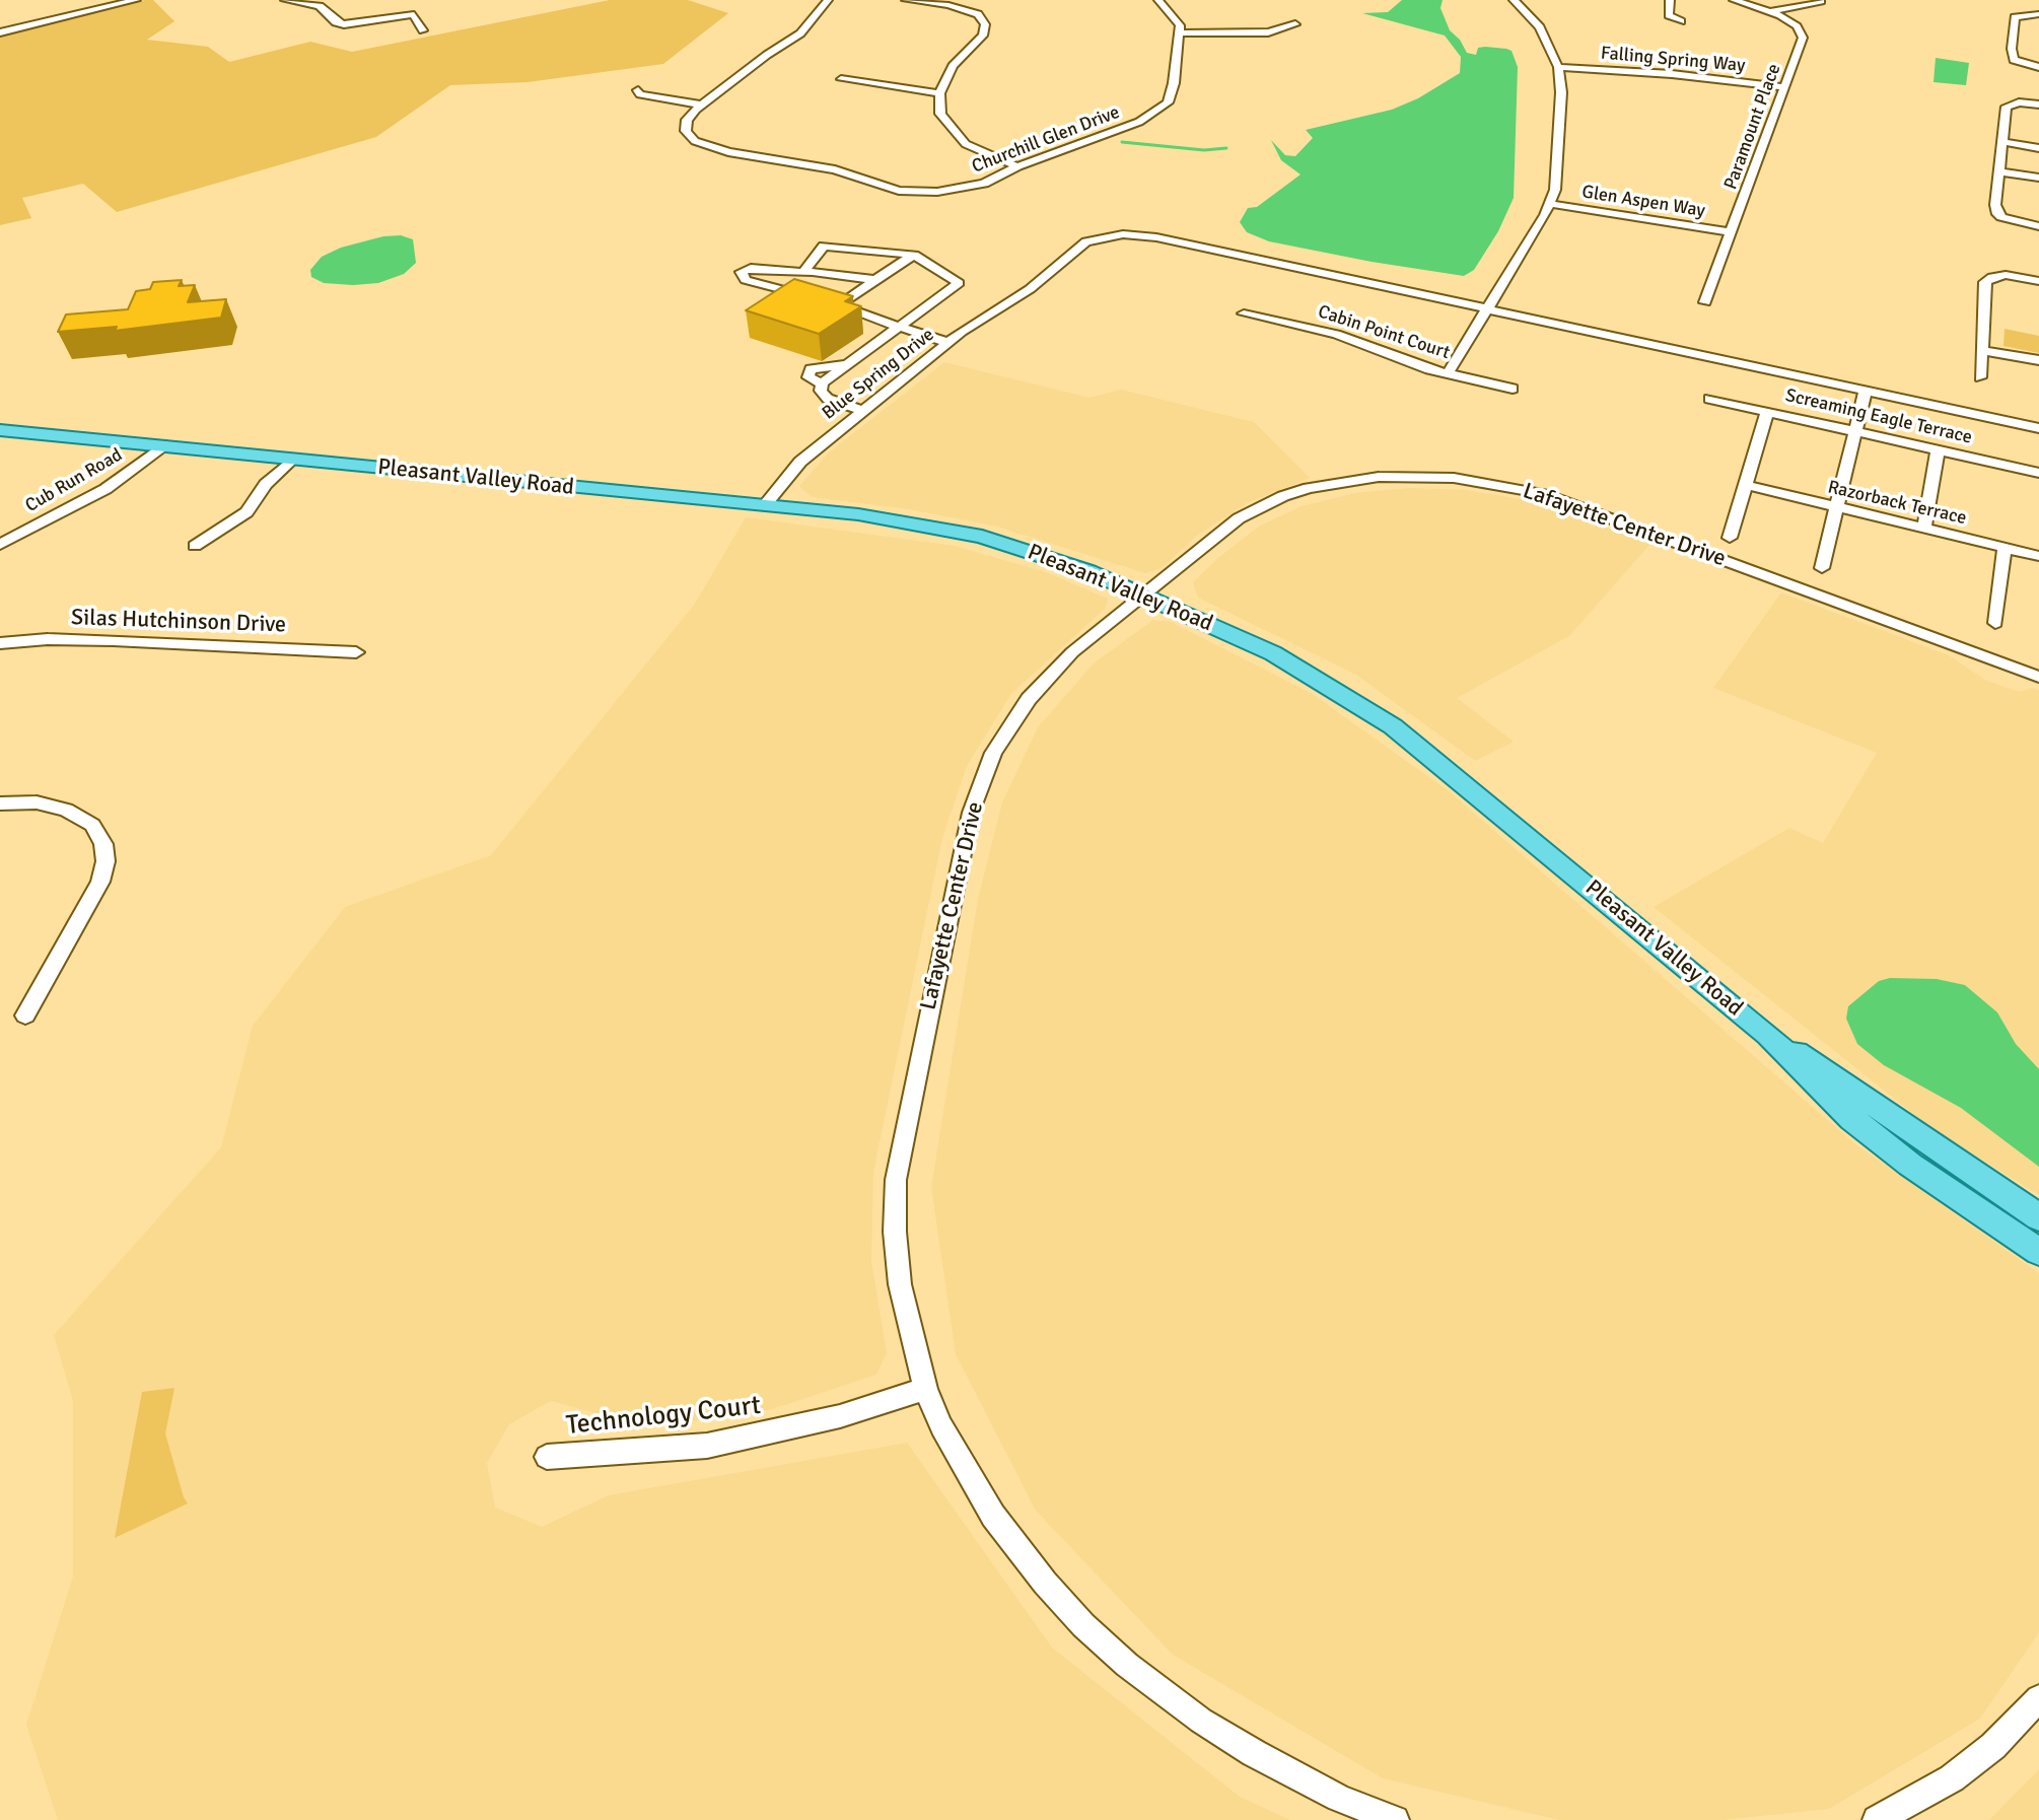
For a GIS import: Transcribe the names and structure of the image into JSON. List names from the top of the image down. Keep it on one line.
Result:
{"streets":{"main road":["Pleasant Valley Road"],"street":["Falling Spring Way","Paramount Place","Churchill Glen Drive","Glen Aspen Way","Cabin Point Court","Blue Spring Drive","Screaming Eagle Terrace","Cub Run Road","Razorback Terrace","Lafayette Center Drive","Silas Hutchinson Drive","Technology Court"]},"crossings":[["Falling Spring Way","Paramount Place"],["Paramount Place","Glen Aspen Way"],["Blue Spring Drive","Pleasant Valley Road"],["Pleasant Valley Road","Cub Run Road"],["Pleasant Valley Road","Lafayette Center Drive"],["Lafayette Center Drive","Technology Court"]]}
